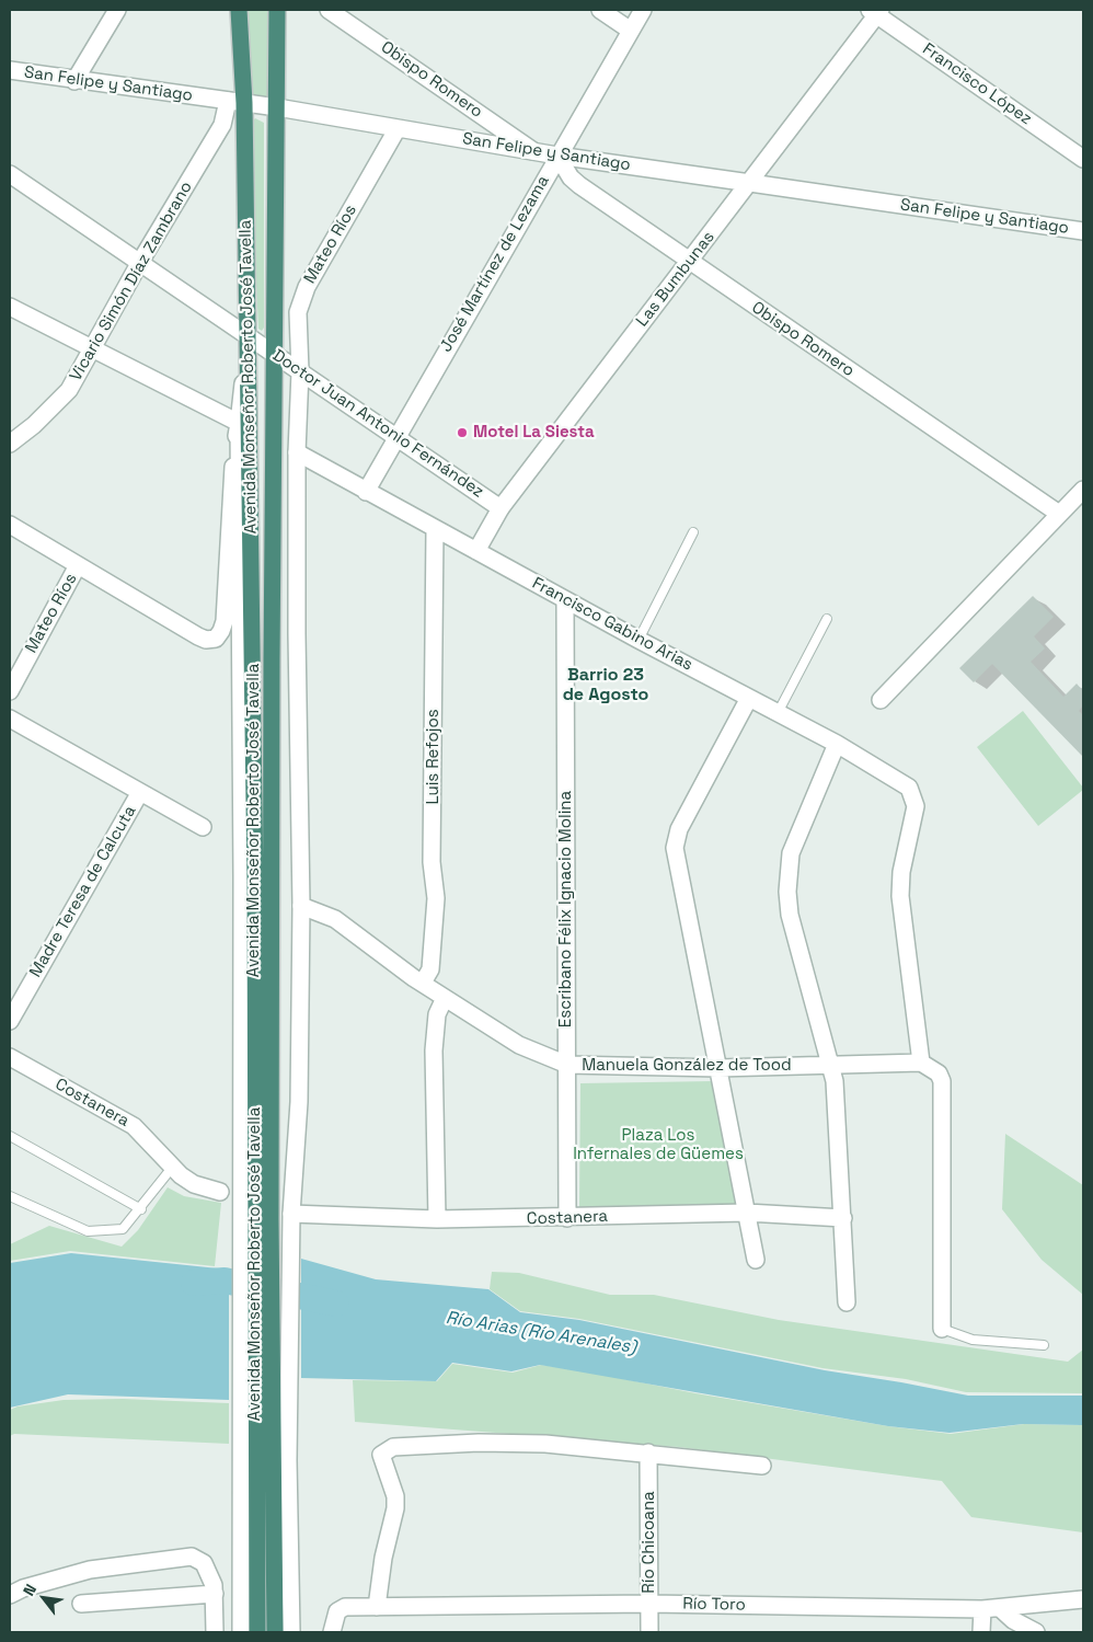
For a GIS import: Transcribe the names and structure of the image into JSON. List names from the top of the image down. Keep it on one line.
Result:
{"streets":{"highway":["Avenida Monseñor Roberto José Tavella"],"street":["Obispo Romero","San Felipe y Santiago","Francisco López","Mateo Ríos","José Martínez de Lezama","Las Bumbunas","Vicario Simón Díaz Zambrano","Doctor Juan Antonio Fernández","Francisco Gabino Arias","Luis Refojos","Madre Teresa de Calcuta","Escribano Félix Ignacio Molina","Manuela González de Tood","Costanera","Río Chicoana","Río Toro"]},"crossings":[["Obispo Romero","San Felipe y Santiago"],["Obispo Romero","José Martínez de Lezama"],["Obispo Romero","Las Bumbunas"],["San Felipe y Santiago","Mateo Ríos"],["San Felipe y Santiago","José Martínez de Lezama"],["San Felipe y Santiago","Las Bumbunas"],["San Felipe y Santiago","Vicario Simón Díaz Zambrano"],["San Felipe y Santiago","Avenida Monseñor Roberto José Tavella"],["Francisco López","Las Bumbunas"],["Mateo Ríos","Avenida Monseñor Roberto José Tavella"],["Mateo Ríos","Doctor Juan Antonio Fernández"],["Mateo Ríos","Francisco Gabino Arias"],["Mateo Ríos","Manuela González de Tood"],["Mateo Ríos","Costanera"],["José Martínez de Lezama","Doctor Juan Antonio Fernández"],["José Martínez de Lezama","Francisco Gabino Arias"],["Las Bumbunas","Doctor Juan Antonio Fernández"],["Las Bumbunas","Francisco Gabino Arias"],["Vicario Simón Díaz Zambrano","Doctor Juan Antonio Fernández"],["Avenida Monseñor Roberto José Tavella","Doctor Juan Antonio Fernández"],["Francisco Gabino Arias","Luis Refojos"],["Francisco Gabino Arias","Escribano Félix Ignacio Molina"],["Francisco Gabino Arias","Manuela González de Tood"],["Luis Refojos","Manuela González de Tood"],["Escribano Félix Ignacio Molina","Manuela González de Tood"],["Escribano Félix Ignacio Molina","Costanera"],["Río Chicoana","Río Toro"]],"districts":["Barrio 23 de Agosto"],"water":["Río Arias (Río Arenales)"],"parks":["Plaza Los Infernales de Güemes"],"places":["Motel La Siesta"],"north":"top left"}
